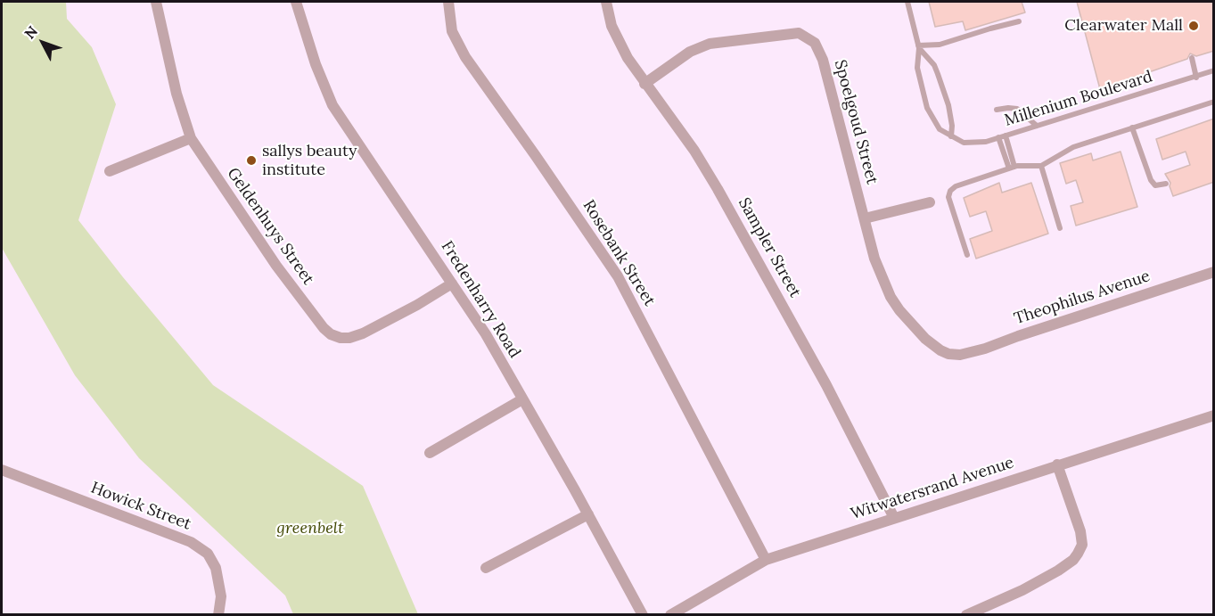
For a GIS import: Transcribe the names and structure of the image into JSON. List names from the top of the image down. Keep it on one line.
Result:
{"streets":{"street":["Spoelgoud Street","Geldenhuys Street","Sampler Street","Rosebank Street","Theophilus Avenue","Fredenharry Road","Witwatersrand Avenue","Howick Street"],"lane":["Millenium Boulevard"]},"crossings":[["Spoelgoud Street","Sampler Street"],["Spoelgoud Street","Theophilus Avenue"],["Geldenhuys Street","Fredenharry Road"],["Sampler Street","Witwatersrand Avenue"],["Rosebank Street","Witwatersrand Avenue"]],"parks":["greenbelt"],"places":["Clearwater Mall","sallys beauty institute"],"north":"top left"}
